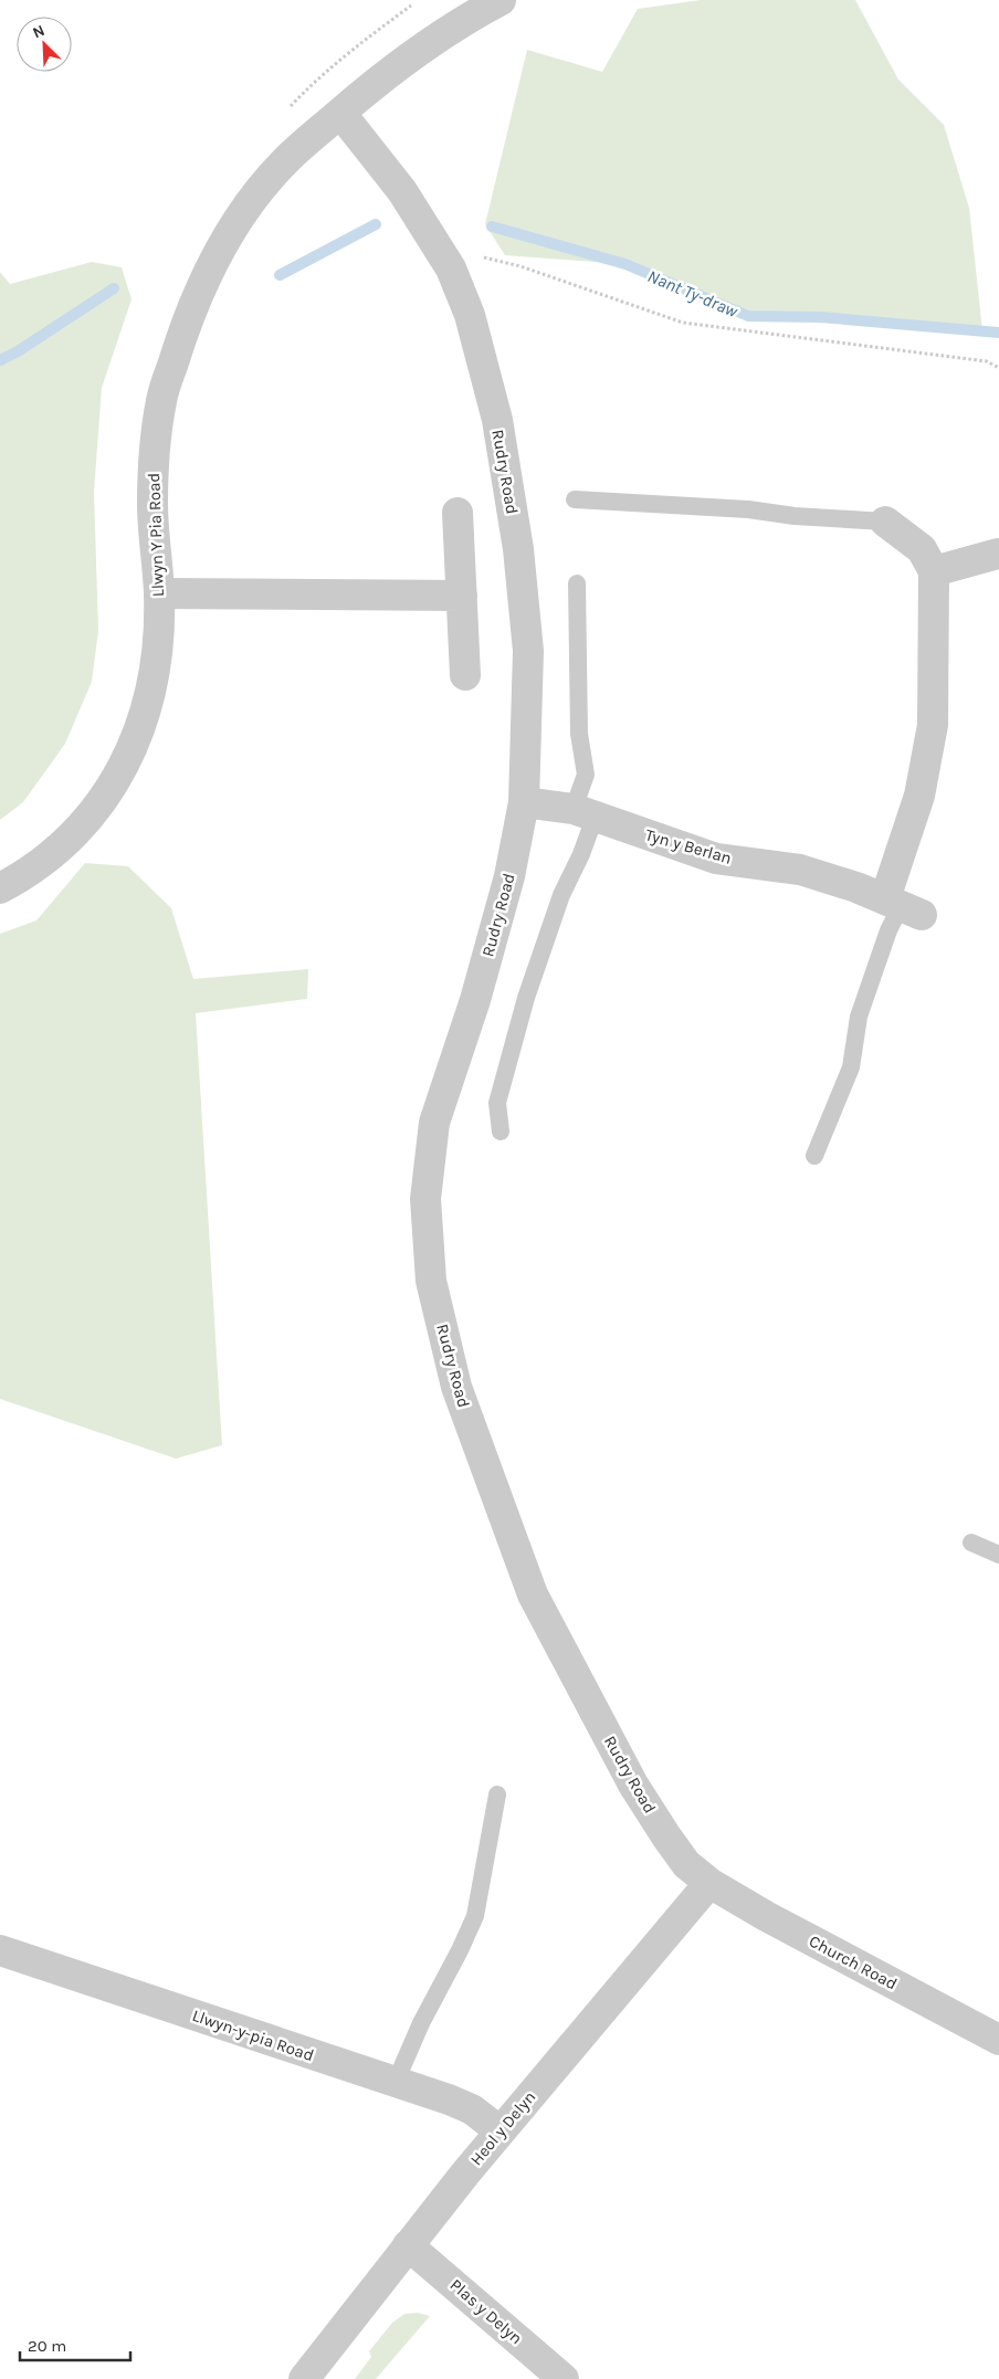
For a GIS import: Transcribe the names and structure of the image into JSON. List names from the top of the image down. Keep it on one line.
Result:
{"streets":{"street":["Rudry Road","Llwyn Y Pia Road","Tyn y Berlan","Church Road","Llwyn-y-pia Road","Heol y Delyn","Plas y Delyn"]},"crossings":[["Rudry Road","Llwyn Y Pia Road"],["Rudry Road","Tyn y Berlan"],["Rudry Road","Church Road"],["Rudry Road","Heol y Delyn"],["Church Road","Heol y Delyn"],["Llwyn-y-pia Road","Heol y Delyn"],["Heol y Delyn","Plas y Delyn"]],"water":["Nant Ty-draw"],"scale_bar":"20 m","north":"top left"}
